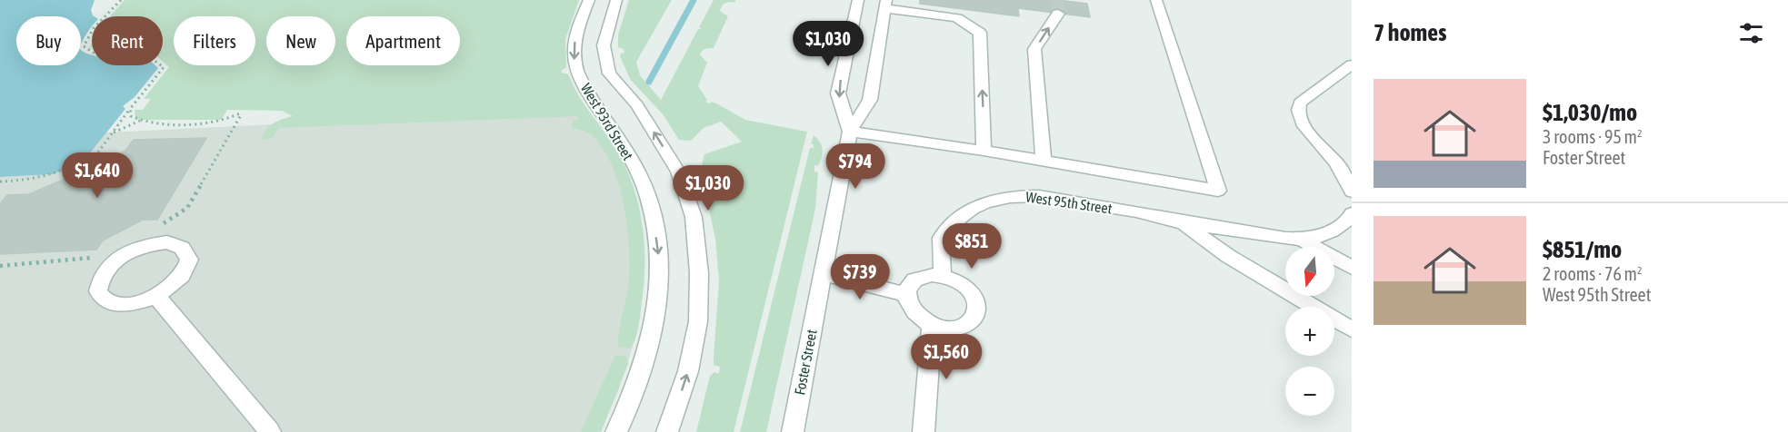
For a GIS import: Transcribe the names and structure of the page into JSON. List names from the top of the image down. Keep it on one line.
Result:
{"streets":{"street":["West 93rd Street","West 95th Street","Foster Street"]},"north":"bottom","page":{"heading":"7 homes","chip":["Buy","Rent","Filters","New","Apartment"],"price":["$1,030","$794","$1,640","$1,030","$851","$739","$1,560"],"list":[{"name":"$1,030/mo","note":"3 rooms · 95 m² · Foster Street"},{"name":"$851/mo","note":"2 rooms · 76 m² · West 95th Street"}],"map_buttons":["+","−"]}}
